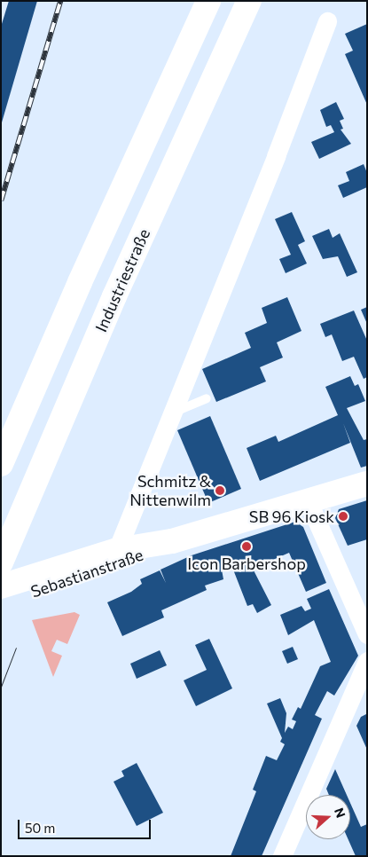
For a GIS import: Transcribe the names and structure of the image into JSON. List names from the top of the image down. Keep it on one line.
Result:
{"streets":{"main road":["Industriestraße","Sebastianstraße"]},"places":["Schmitz & Nittenwilm","SB 96 Kiosk","Icon Barbershop"],"scale_bar":"50 m","north":"right"}
